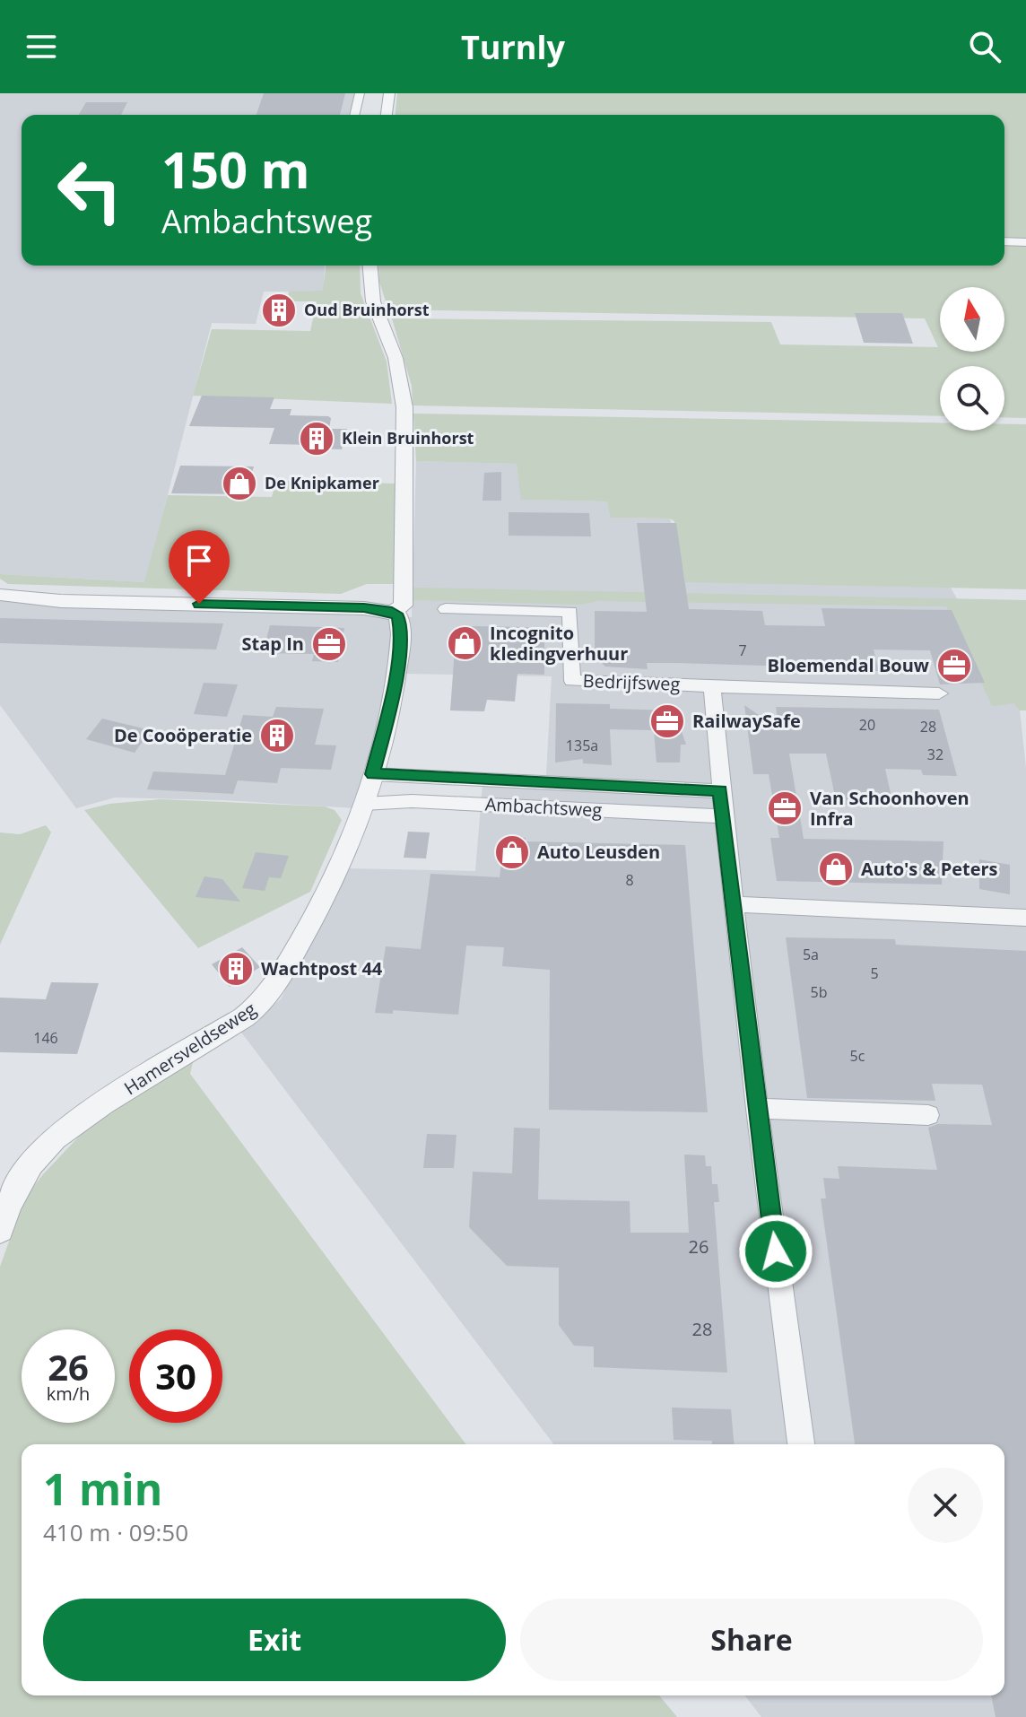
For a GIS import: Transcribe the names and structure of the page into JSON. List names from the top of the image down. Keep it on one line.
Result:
{"streets":{"street":["Bedrijfsweg","Ambachtsweg","Hamersveldseweg"]},"crossings":[["Ambachtsweg","Hamersveldseweg"]],"places":{"building":["Oud Bruinhorst","Klein Bruinhorst","De Cooöperatie","Wachtpost 44"],"shop":["De Knipkamer","Incognito kledingverhuur","Auto Leusden","Auto's & Peters"],"office":["Stap In","Bloemendal Bouw","RailwaySafe","Van Schoonhoven Infra"]},"house_numbers":["7","20","28","135a","32","8","5a","5","5b","146","5c","26","28"],"north":"top","page":{"header":"Turnly","turn":["150 m","Ambachtsweg"],"speed":"26 km/h","limit":"30","heading":["1 min","410 m · 09:50"],"buttons":["Exit","Share"]}}
